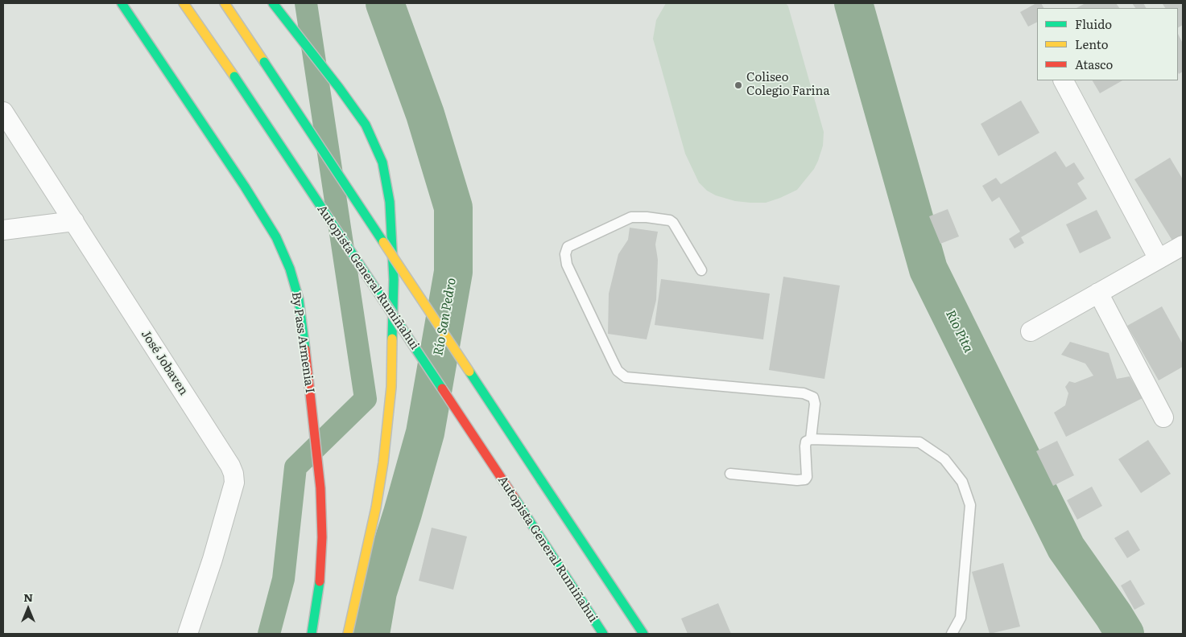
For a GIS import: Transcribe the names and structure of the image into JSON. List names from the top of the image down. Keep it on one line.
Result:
{"streets":{"main road":["Autopista General Rumiñahui","By Pass Armenia I"],"street":["José Jobaven"]},"water":["Río San Pedro","Río Pita"],"places":["Coliseo Colegio Farina"],"legend":["Fluido","Lento","Atasco"],"north":"top"}
